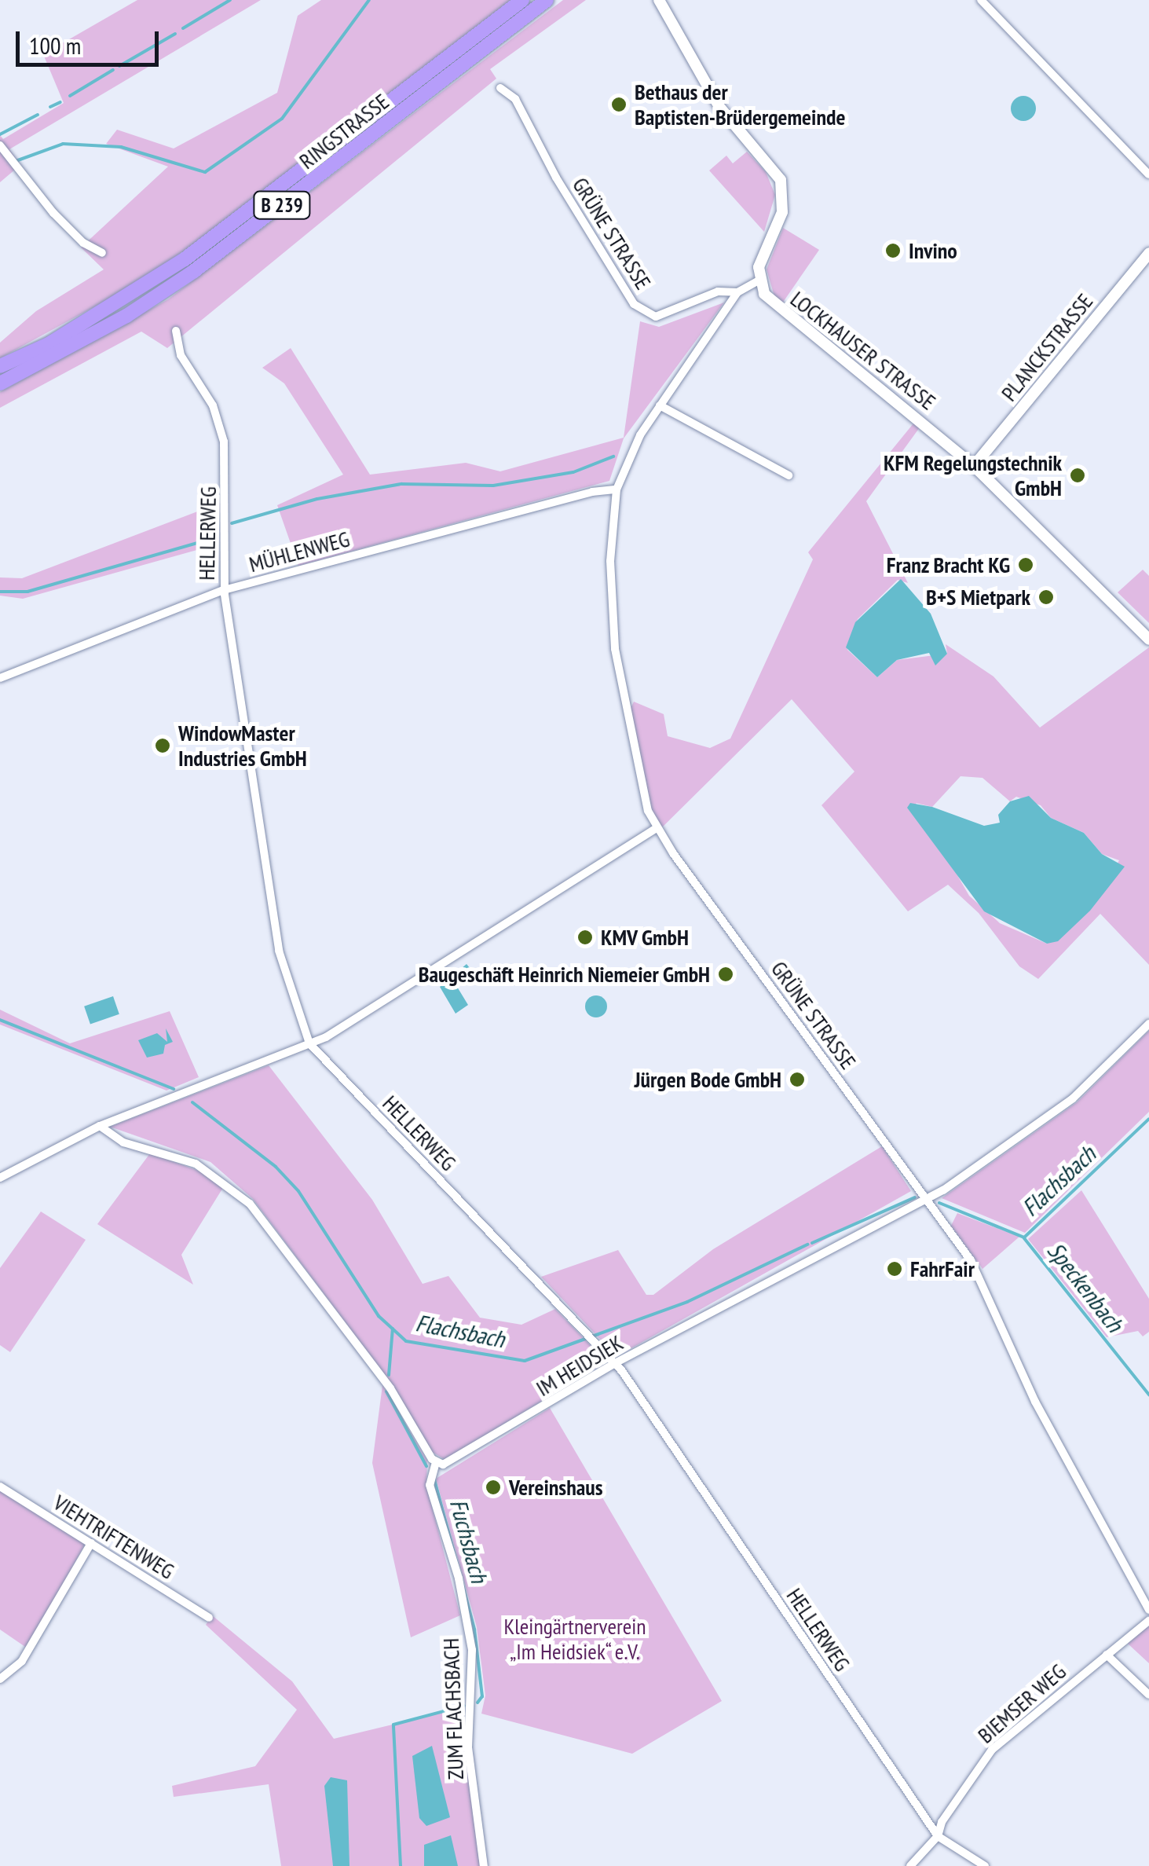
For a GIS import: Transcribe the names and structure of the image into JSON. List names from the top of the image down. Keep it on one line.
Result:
{"streets":{"highway":["RINGSTRASSE","B 239"],"street":["GRÜNE STRASSE","PLANCKSTRASSE","LOCKHAUSER STRASSE","HELLERWEG","MÜHLENWEG","IM HEIDSIEK","VIEHTRIFTENWEG","BIEMSER WEG","ZUM FLACHSBACH"]},"crossings":[["GRÜNE STRASSE","LOCKHAUSER STRASSE"],["GRÜNE STRASSE","MÜHLENWEG"],["GRÜNE STRASSE","IM HEIDSIEK"],["PLANCKSTRASSE","LOCKHAUSER STRASSE"],["HELLERWEG","MÜHLENWEG"],["HELLERWEG","IM HEIDSIEK"],["HELLERWEG","BIEMSER WEG"],["IM HEIDSIEK","ZUM FLACHSBACH"]],"water":["Flachsbach","Speckenbach","Fuchsbach"],"parks":["Kleingärtnerverein „Im Heidsiek“ e.V."],"places":["Bethaus der Baptisten-Brüdergemeinde","Invino","KFM Regelungstechnik GmbH","Franz Bracht KG","B+S Mietpark","WindowMaster Industries GmbH","KMV GmbH","Baugeschäft Heinrich Niemeier GmbH","Jürgen Bode GmbH","FahrFair","Vereinshaus"],"scale_bar":"100 m"}
